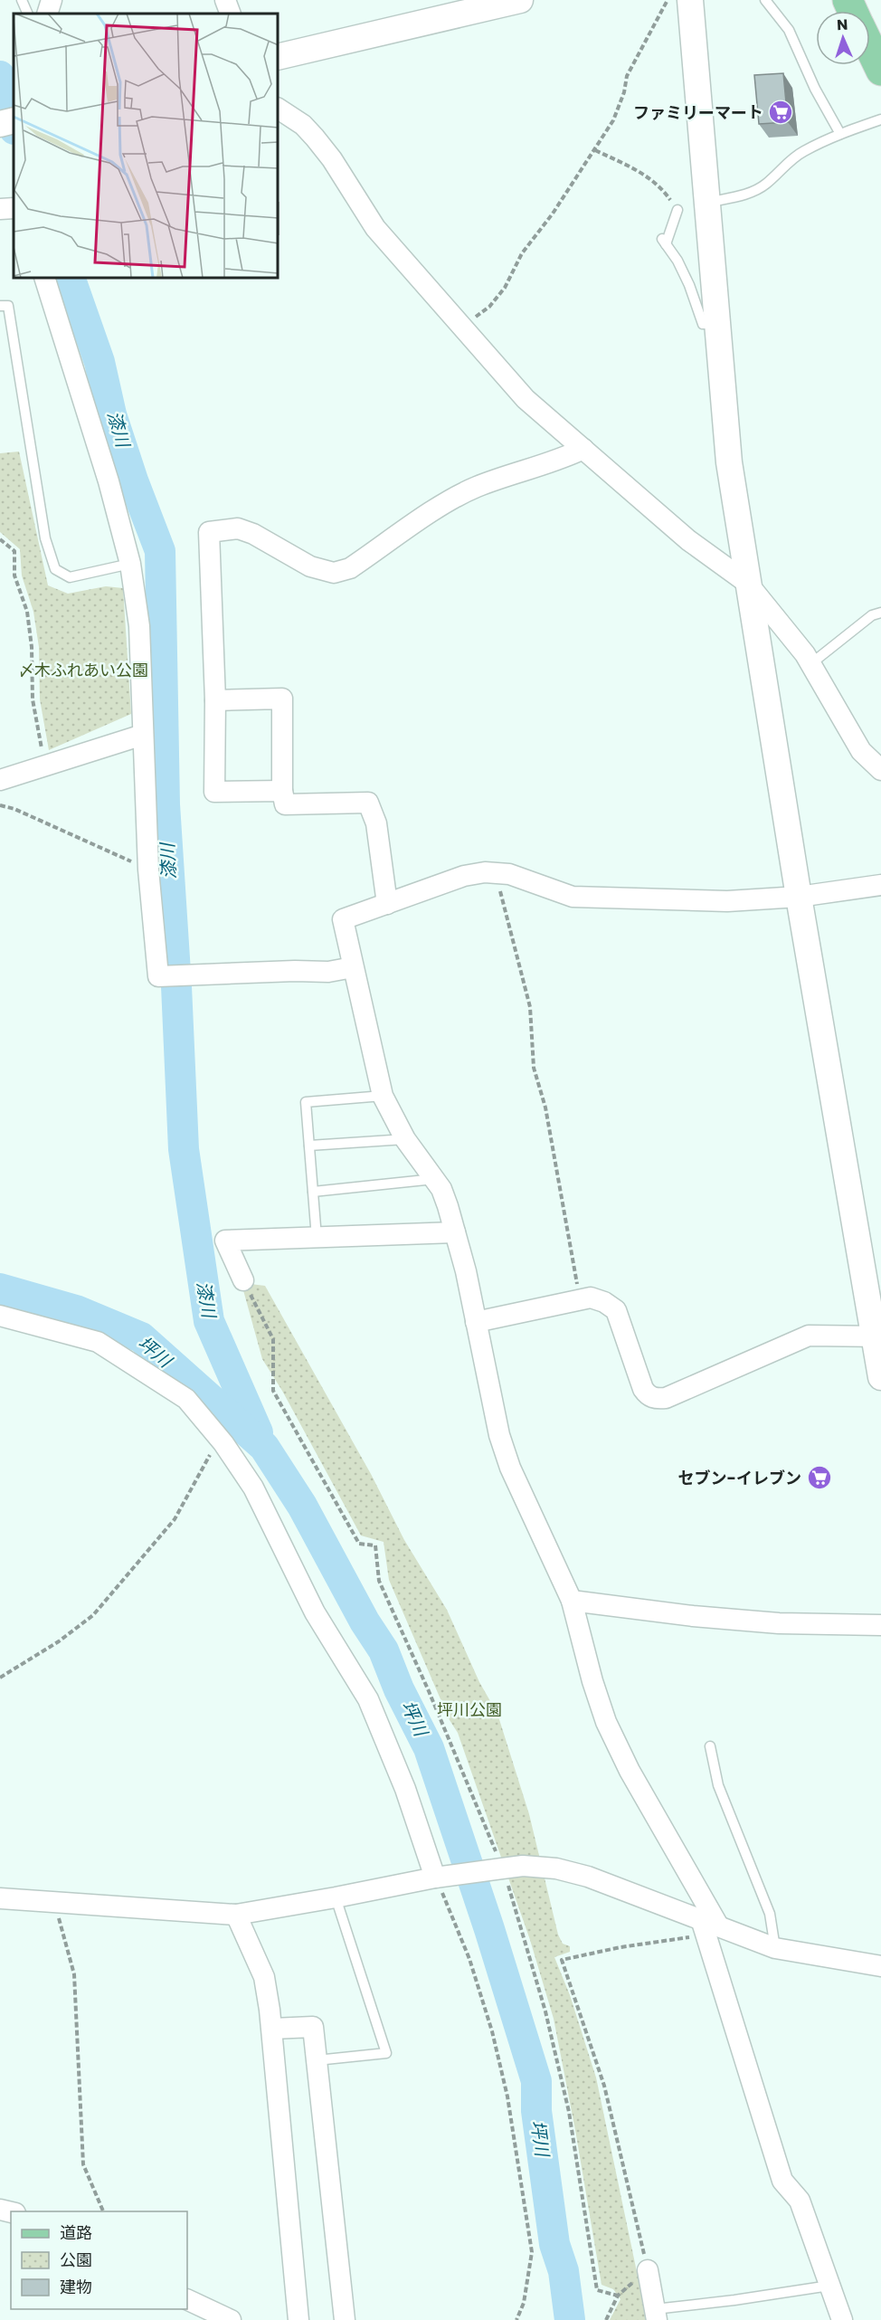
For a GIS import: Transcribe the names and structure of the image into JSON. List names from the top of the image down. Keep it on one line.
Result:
{"water":["漆川","坪川"],"parks":["〆木ふれあい公園","坪川公園"],"places":{"supermarket":["ファミリーマート","セブン-イレブン"]},"legend":["道路","公園","建物"],"north":"top"}
